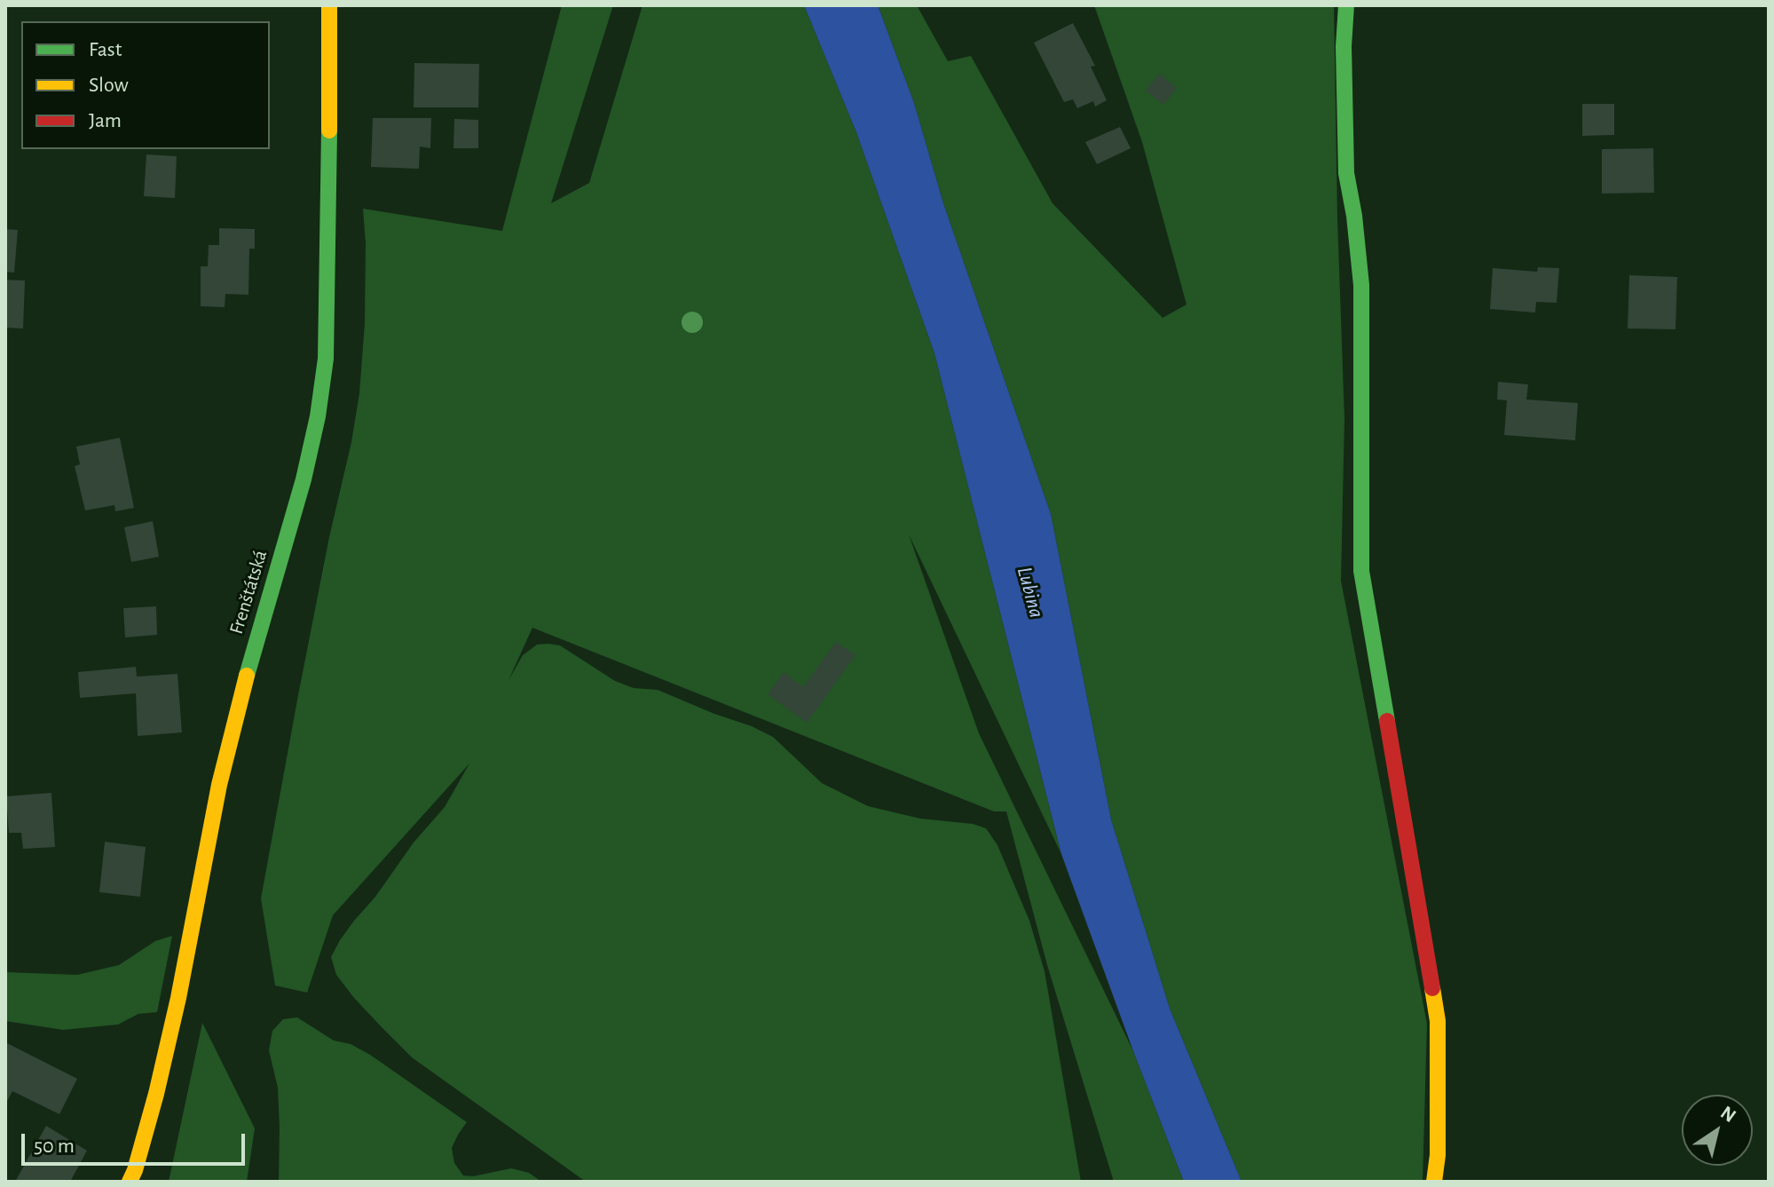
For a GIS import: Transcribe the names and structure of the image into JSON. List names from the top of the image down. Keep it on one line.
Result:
{"streets":{"main road":["Frenštátská"]},"water":["Lubina"],"legend":["Fast","Slow","Jam"],"scale_bar":"50 m","north":"top right"}
